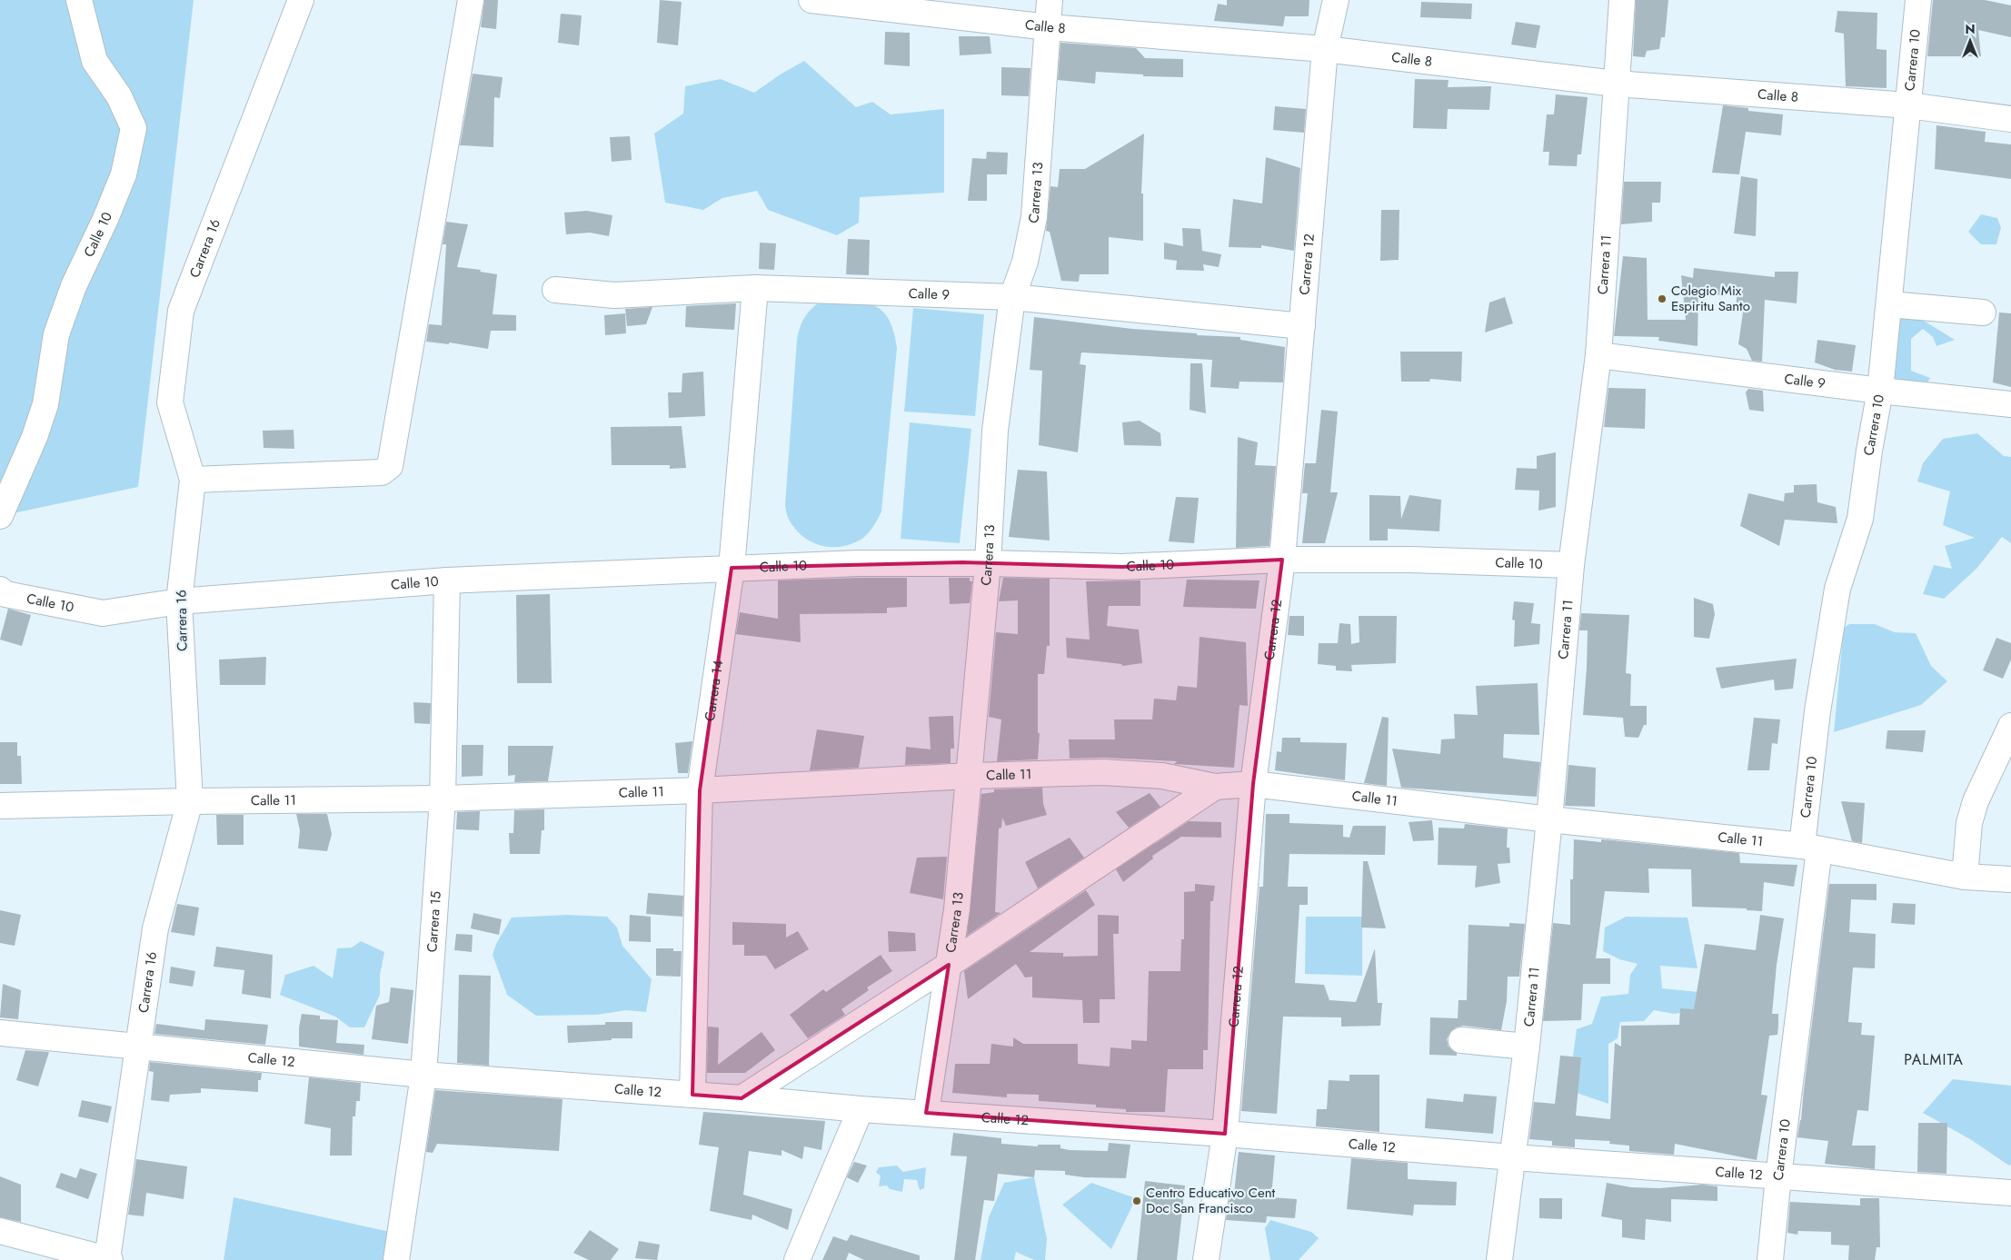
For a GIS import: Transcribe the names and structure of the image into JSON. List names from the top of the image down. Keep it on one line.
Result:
{"streets":{"street":["Calle 8","Carrera 10","Carrera 13","Calle 10","Carrera 16","Carrera 12","Carrera 11","Calle 9","Carrera 14","Calle 11","Carrera 15","Calle 12"]},"crossings":[["Calle 8","Carrera 10"],["Calle 8","Carrera 13"],["Calle 8","Carrera 12"],["Calle 8","Carrera 11"],["Carrera 10","Calle 9"],["Carrera 10","Calle 11"],["Carrera 10","Calle 12"],["Carrera 13","Calle 10"],["Carrera 13","Calle 9"],["Carrera 13","Calle 11"],["Carrera 13","Calle 12"],["Calle 10","Carrera 16"],["Calle 10","Carrera 12"],["Calle 10","Carrera 11"],["Calle 10","Carrera 14"],["Calle 10","Carrera 15"],["Carrera 16","Calle 11"],["Carrera 16","Calle 12"],["Carrera 12","Calle 9"],["Carrera 12","Calle 11"],["Carrera 12","Calle 12"],["Carrera 11","Calle 9"],["Carrera 11","Calle 11"],["Carrera 11","Calle 12"],["Calle 9","Carrera 14"],["Carrera 14","Calle 11"],["Carrera 14","Calle 12"],["Calle 11","Carrera 15"],["Carrera 15","Calle 12"]],"districts":["PALMITA"],"places":["Colegio Mix Espiritu Santo","Centro Educativo Cent Doc San Francisco"],"north":"top"}
